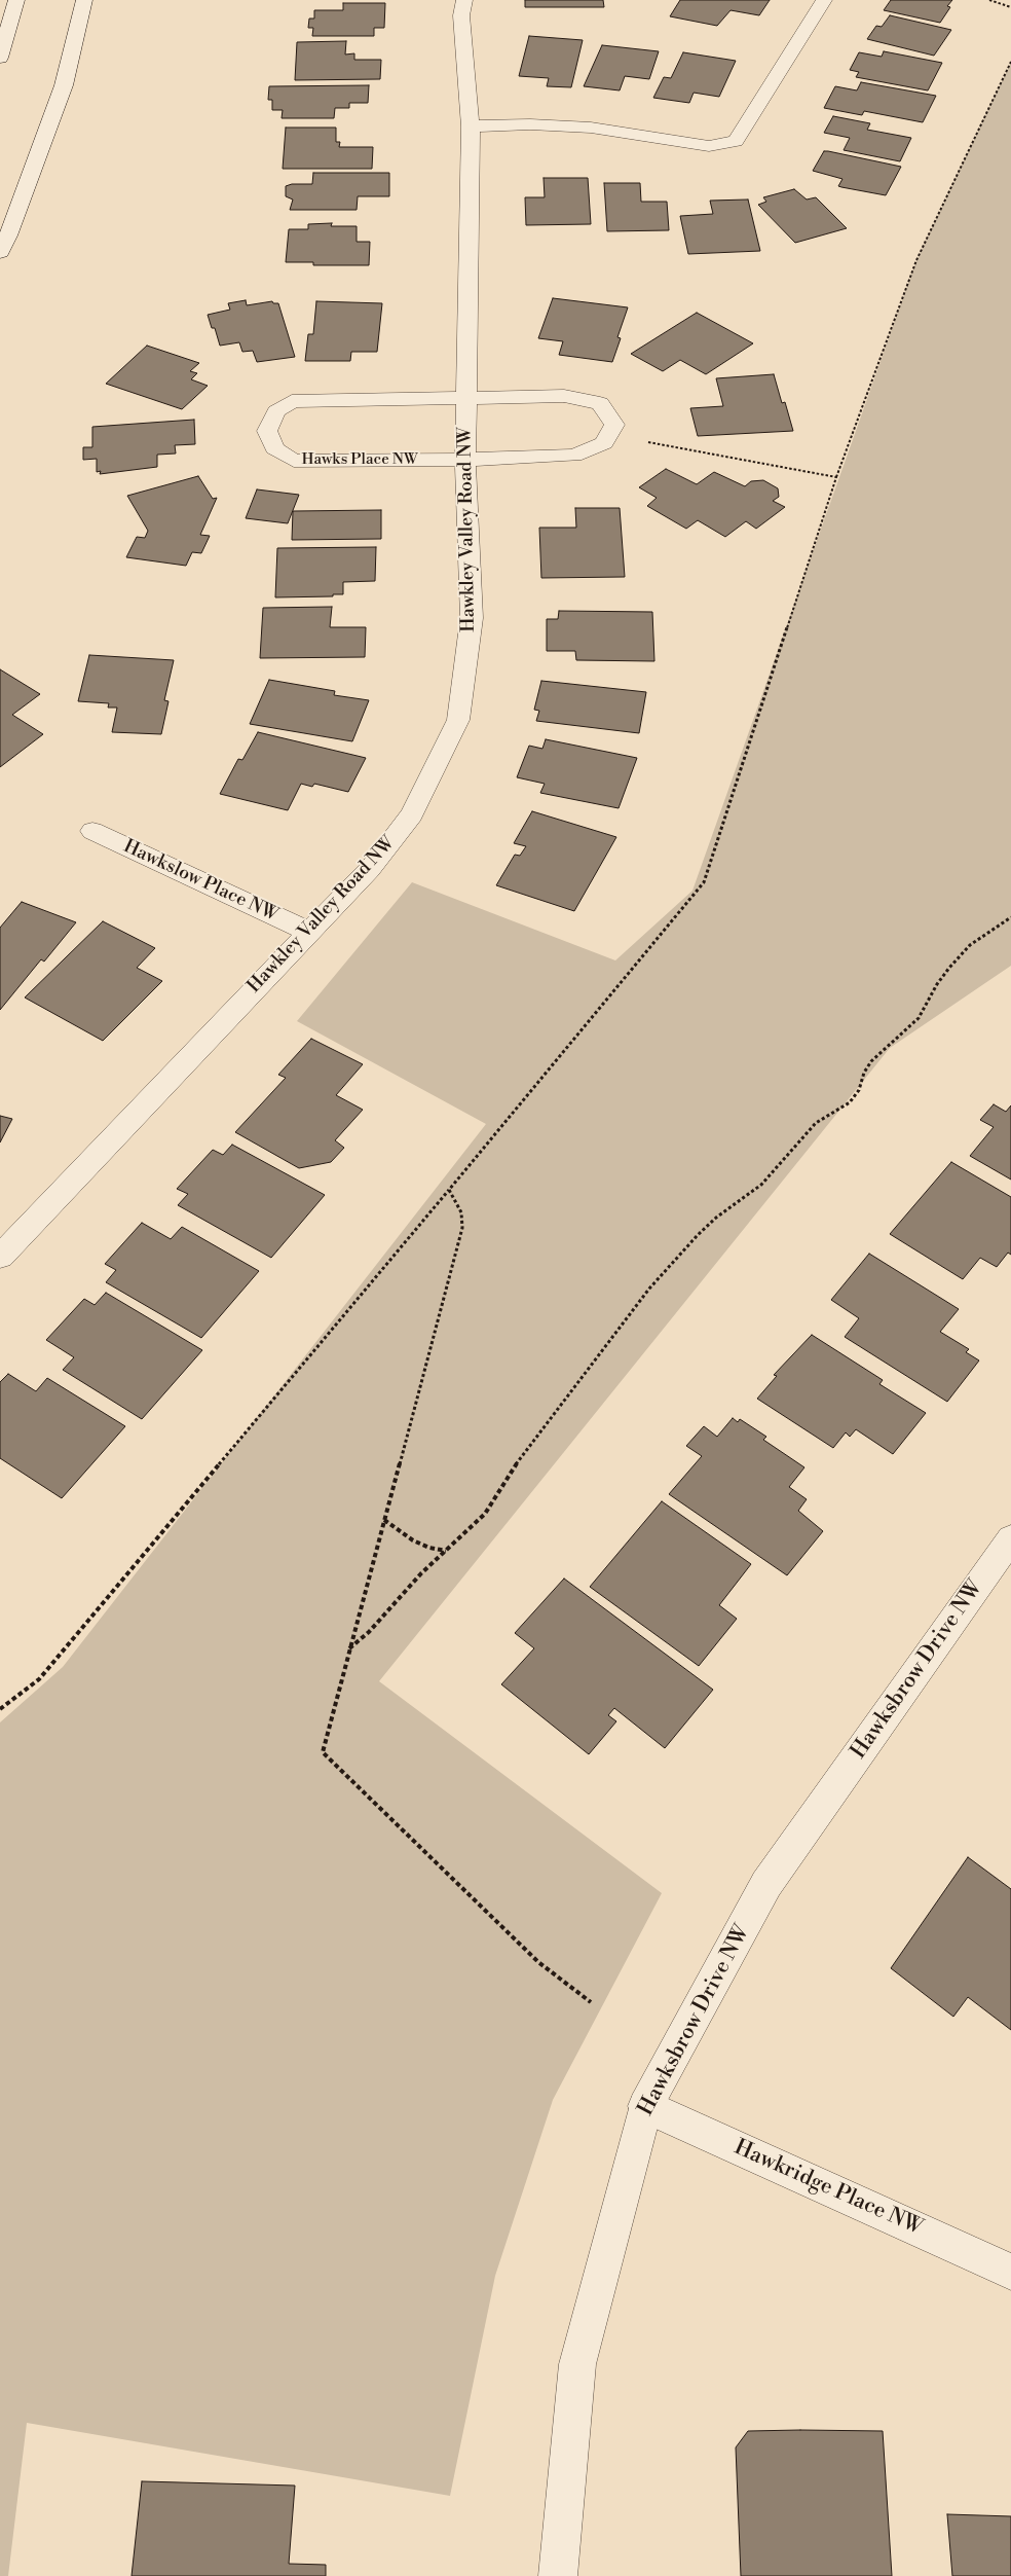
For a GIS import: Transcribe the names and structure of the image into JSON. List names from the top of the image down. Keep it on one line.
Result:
{"streets":{"street":["Hawks Place NW","Hawkley Valley Road NW","Hawkslow Place NW","Hawksbrow Drive NW","Hawkridge Place NW"]},"crossings":[["Hawks Place NW","Hawkley Valley Road NW"],["Hawkley Valley Road NW","Hawkslow Place NW"],["Hawksbrow Drive NW","Hawkridge Place NW"]]}
